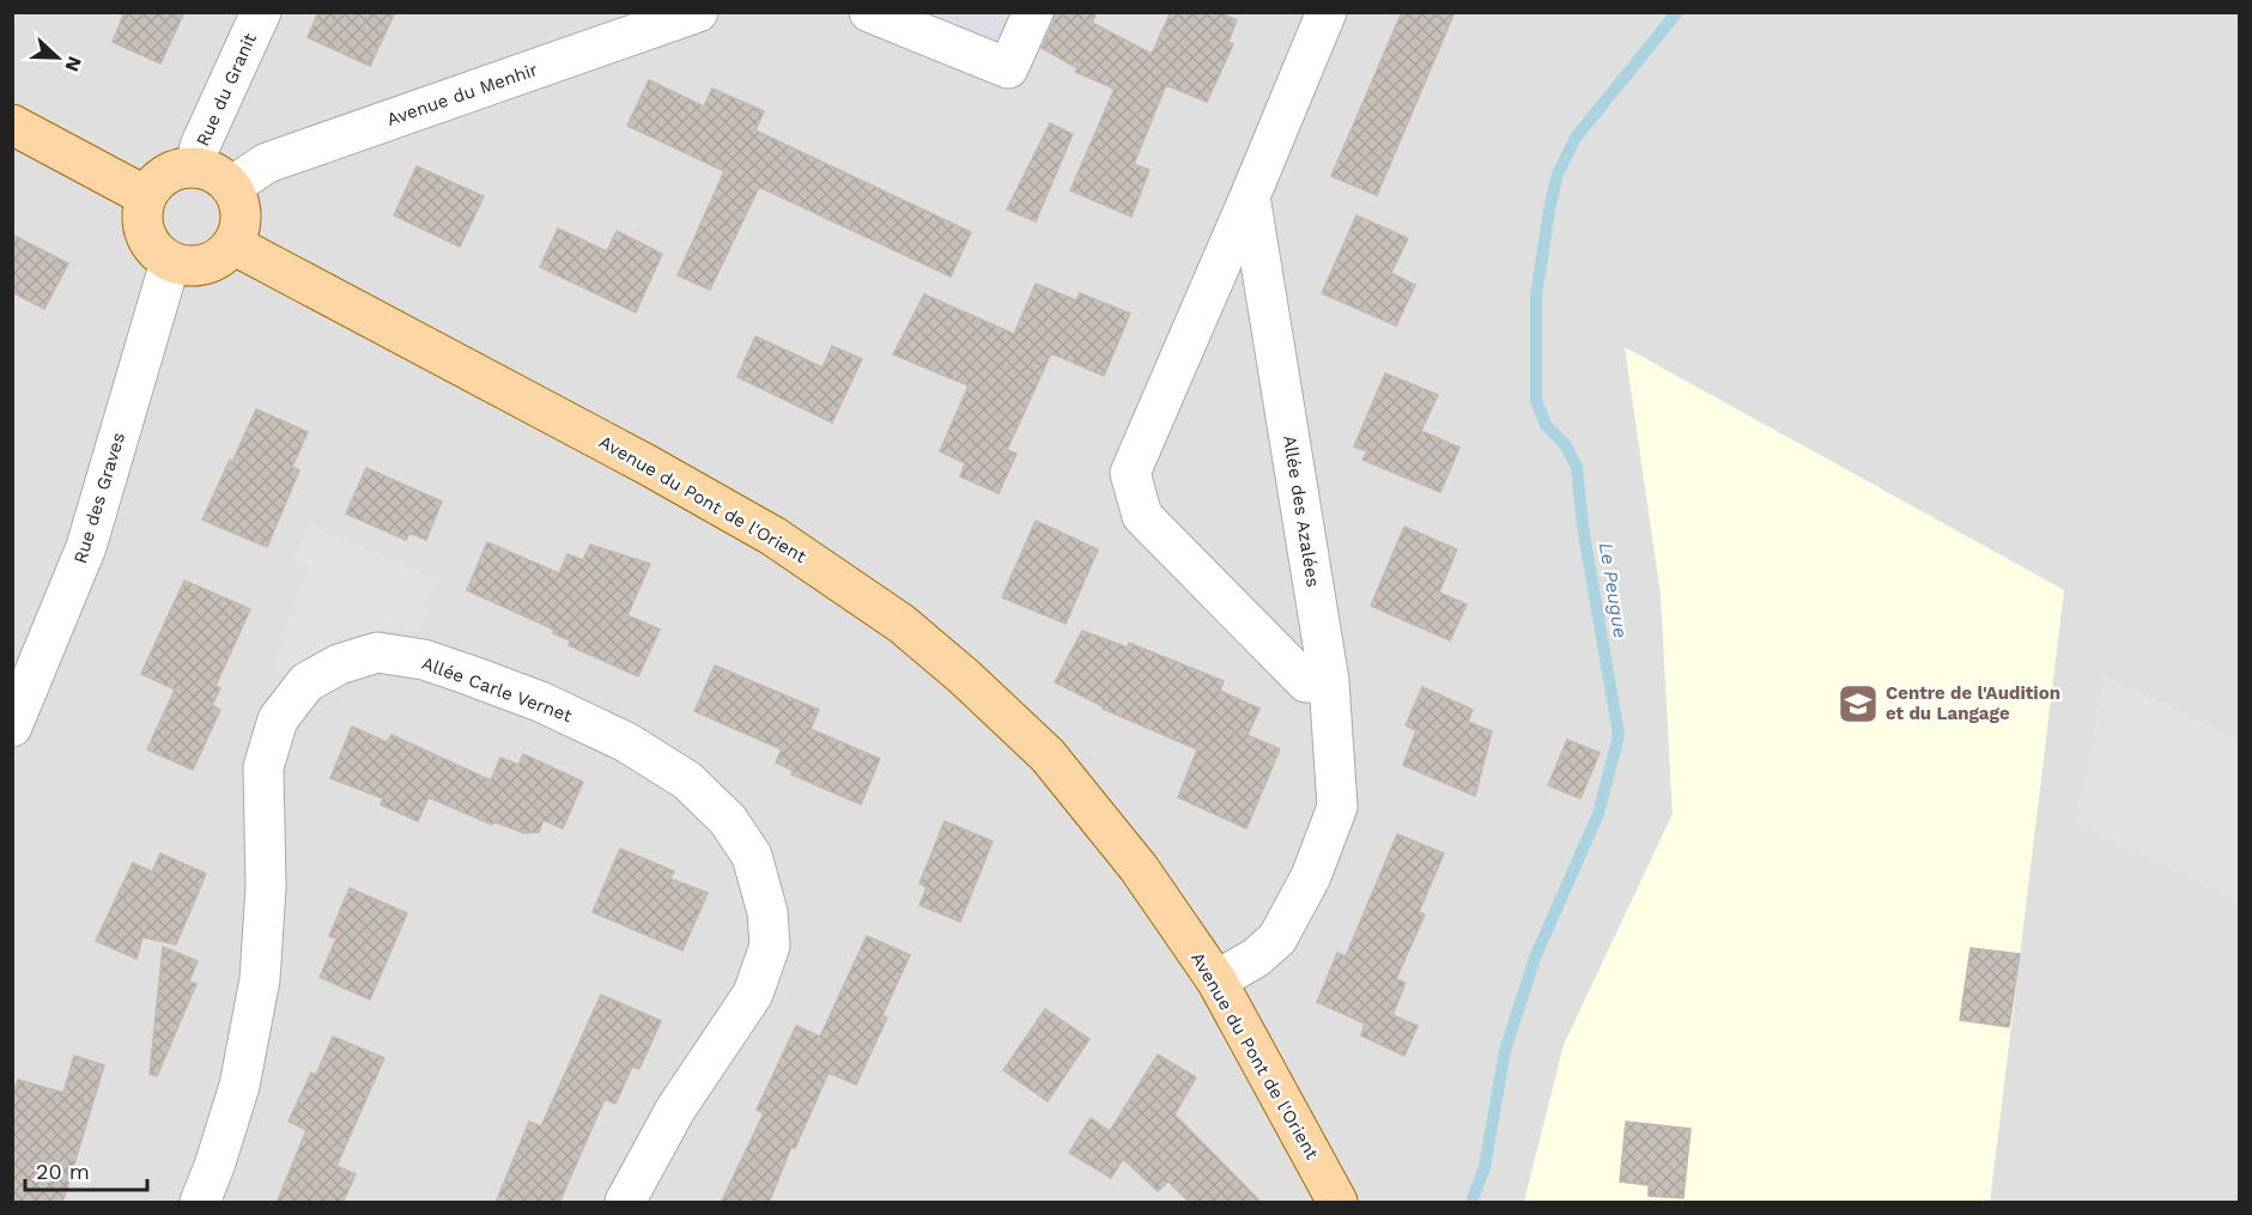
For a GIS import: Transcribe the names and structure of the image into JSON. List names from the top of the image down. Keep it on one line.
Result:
{"streets":{"main road":["Avenue du Pont de l'Orient"],"street":["Rue du Granit","Avenue du Menhir","Rue des Graves","Allée des Azalées","Allée Carle Vernet"]},"crossings":[["Rue du Granit","Avenue du Menhir"],["Rue du Granit","Rue des Graves"],["Rue du Granit","Avenue du Pont de l'Orient"],["Avenue du Menhir","Rue des Graves"],["Avenue du Menhir","Avenue du Pont de l'Orient"],["Rue des Graves","Avenue du Pont de l'Orient"],["Avenue du Pont de l'Orient","Allée des Azalées"]],"water":["Le Peugue"],"places":{"school or university":["Centre de l'Audition et du Langage"]},"scale_bar":"20 m","north":"right"}
